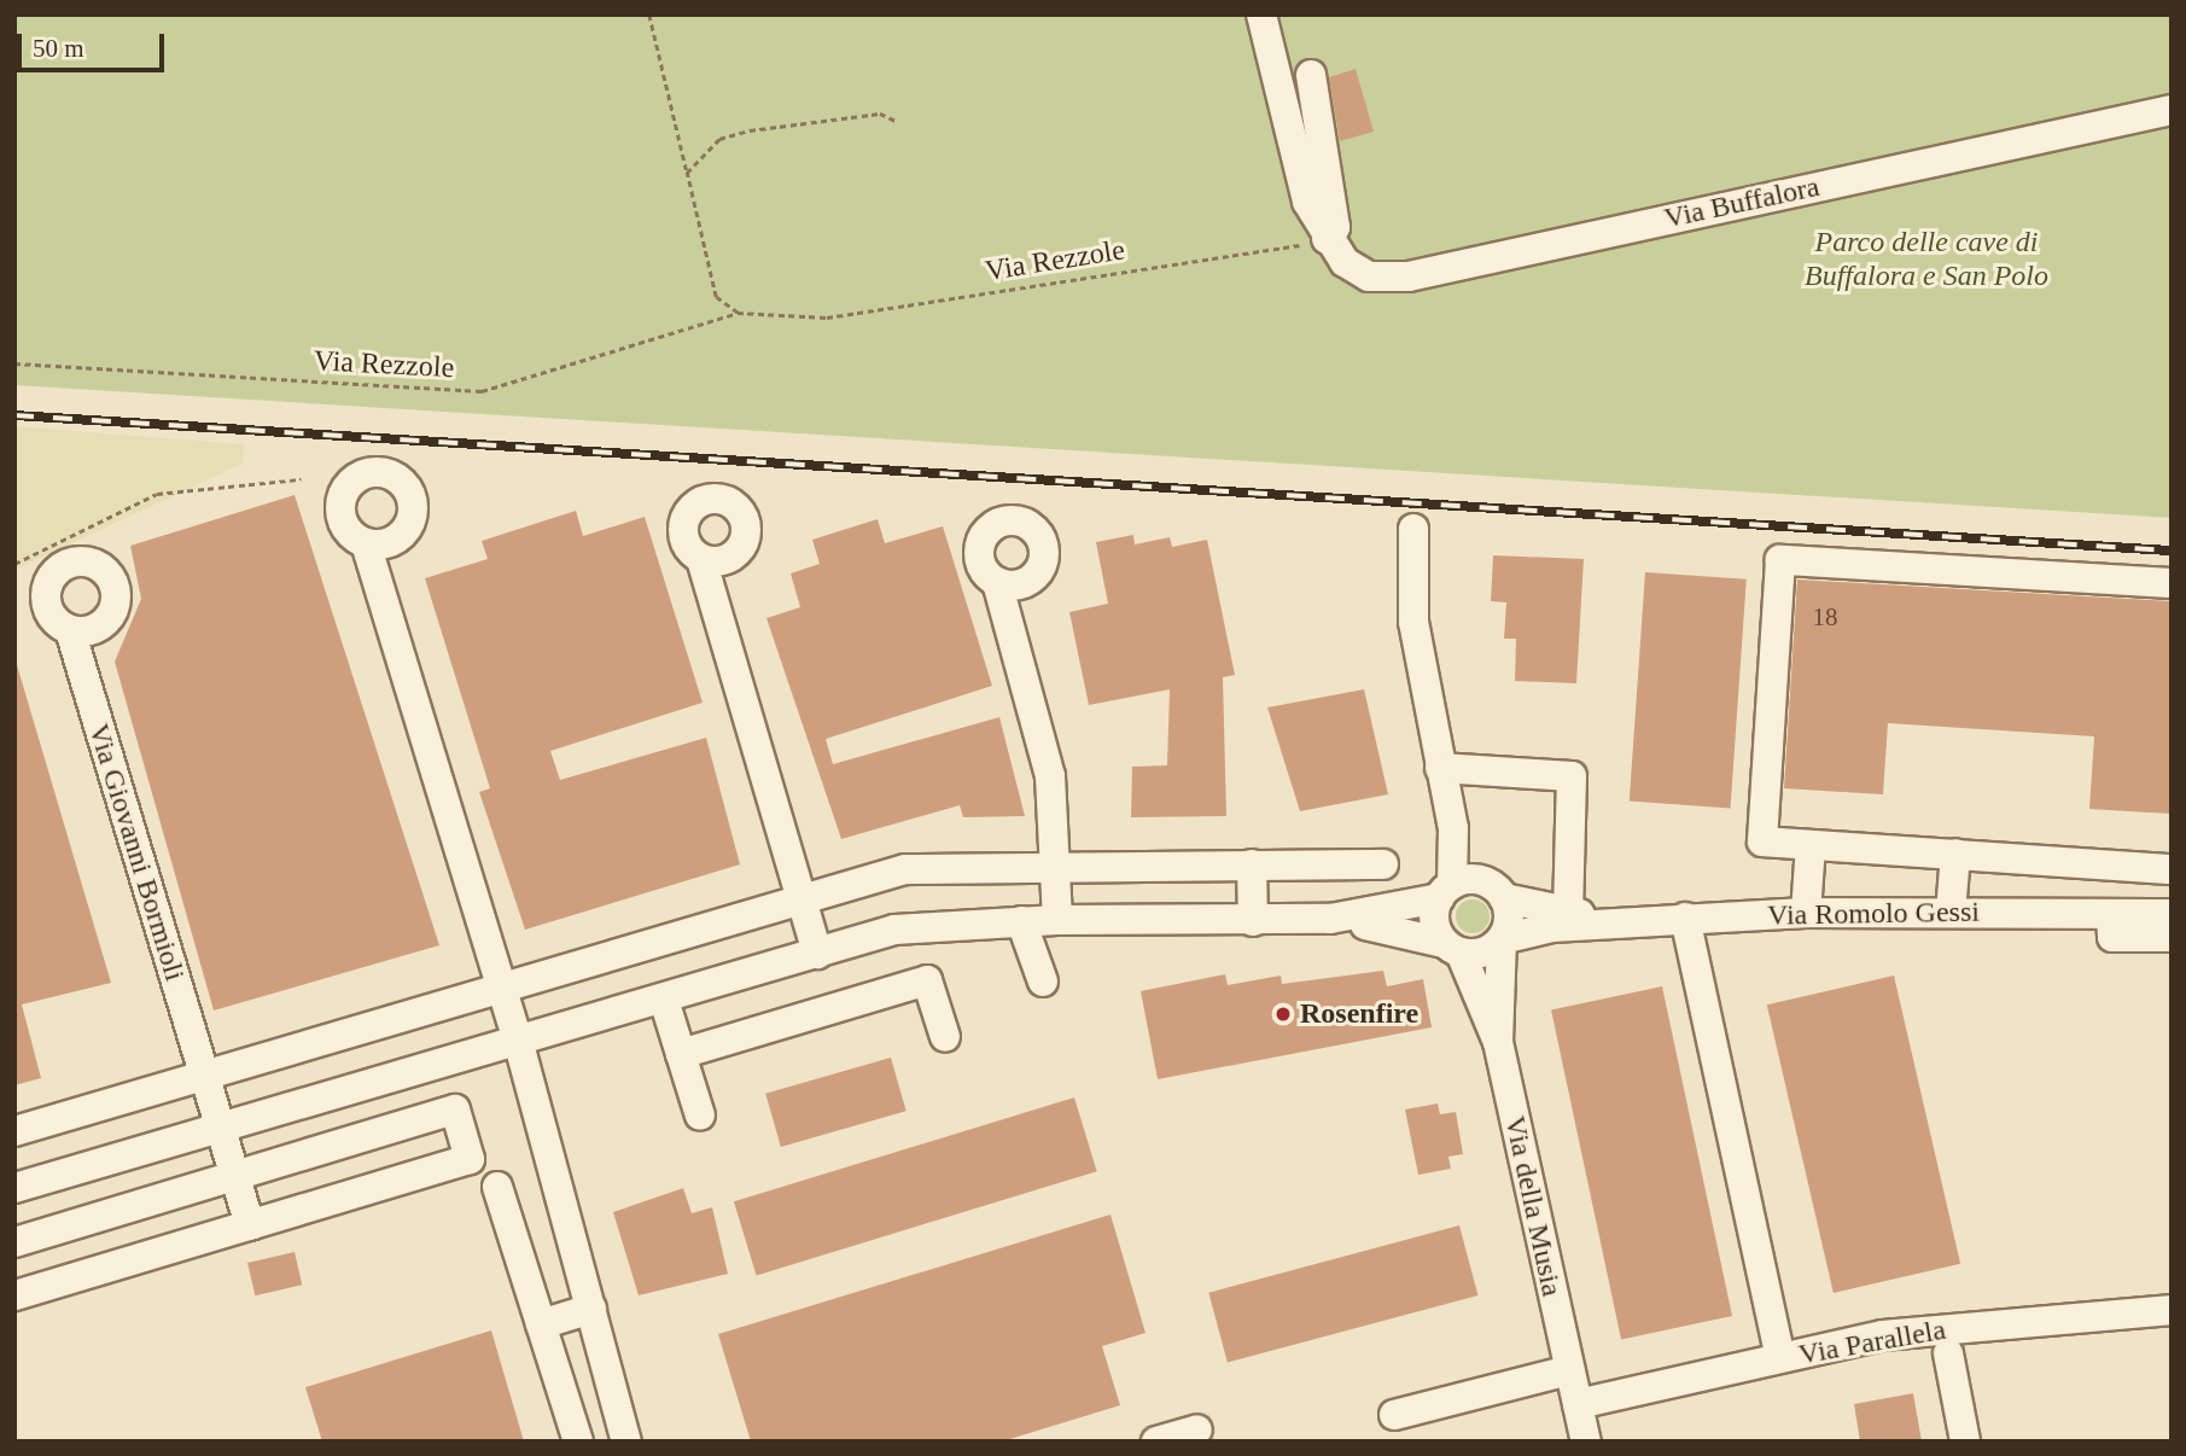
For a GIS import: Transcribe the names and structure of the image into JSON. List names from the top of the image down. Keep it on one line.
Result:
{"streets":{"street":["Via Buffalora","Via Giovanni Bormioli","Via Romolo Gessi","Via della Musia","Via Parallela"],"path":["Via Rezzole"]},"crossings":[["Via Buffalora","Via Rezzole"],["Via Romolo Gessi","Via della Musia"],["Via della Musia","Via Parallela"]],"parks":["Parco delle cave di Buffalora e San Polo"],"places":["Rosenfire"],"house_numbers":["18"],"scale_bar":"50 m"}
